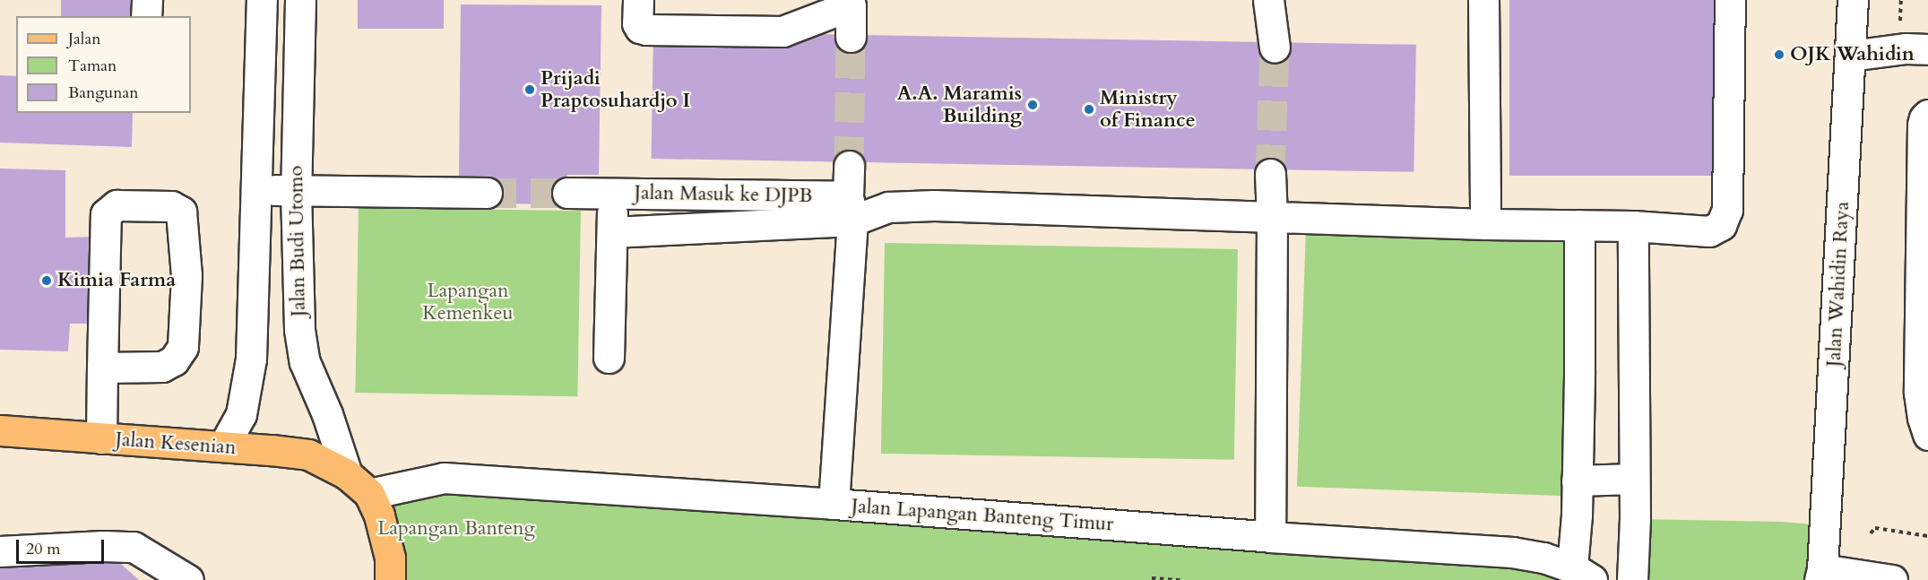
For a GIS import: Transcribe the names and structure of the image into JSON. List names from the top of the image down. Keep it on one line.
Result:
{"streets":{"main road":["Jalan Kesenian"],"street":["Jalan Masuk ke DJPB","Jalan Budi Utomo","Jalan Wahidin Raya","Jalan Lapangan Banteng Timur"]},"crossings":[["Jalan Budi Utomo","Jalan Kesenian"],["Jalan Kesenian","Jalan Lapangan Banteng Timur"]],"parks":["Lapangan Kemenkeu","Lapangan Banteng"],"places":["OJK Wahidin","Prijadi Praptosuhardjo I","A.A. Maramis Building","Ministry of Finance","Kimia Farma"],"legend":["Jalan","Taman","Bangunan"],"scale_bar":"20 m"}
